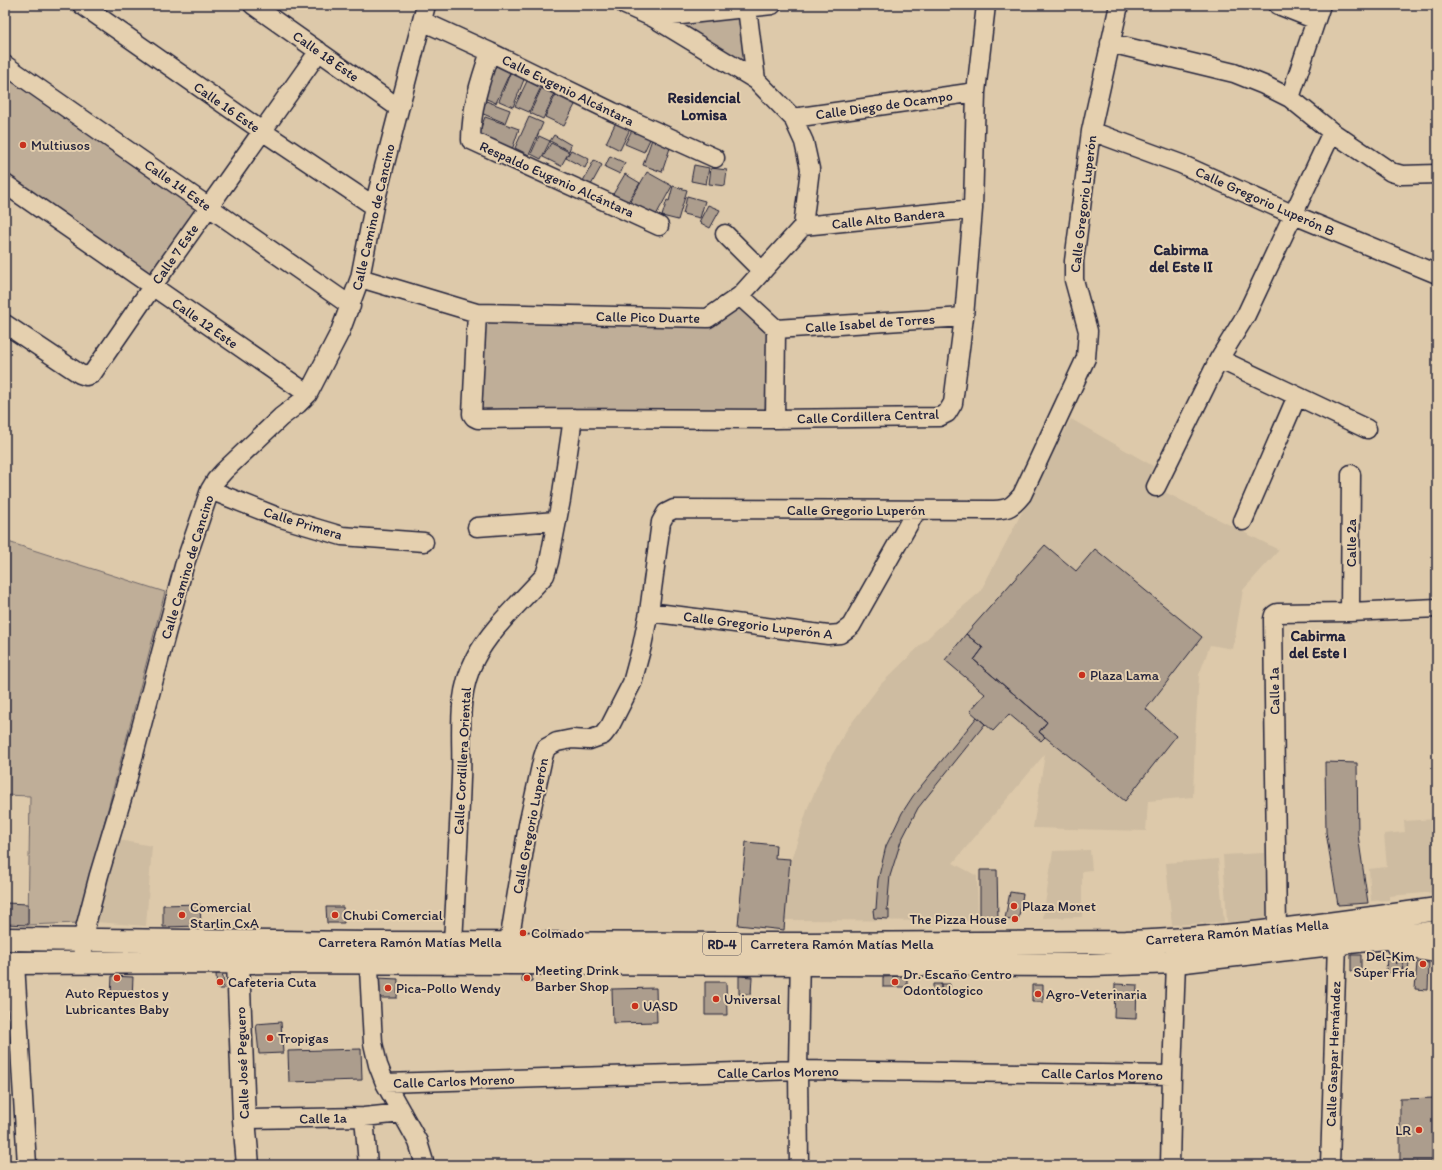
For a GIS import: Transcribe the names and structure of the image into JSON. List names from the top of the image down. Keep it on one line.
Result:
{"streets":{"main road":["Carretera Ramón Matías Mella","RD-4","Calle José Peguero"],"street":["Calle 18 Este","Calle Eugenio Alcántara","Calle Diego de Ocampo","Calle 16 Este","Respaldo Eugenio Alcántara","Calle 14 Este","Calle Gregorio Luperón B","Calle Gregorio Luperón","Calle Camino de Cancino","Calle Alto Bandera","Calle 7 Este","Calle Pico Duarte","Calle 12 Este","Calle Isabel de Torres","Calle Cordillera Central","Calle Primera","Calle 2a","Calle Gregorio Luperón A","Calle 1a","Calle Cordillera Oriental","Calle Gaspar Hernández","Calle Carlos Moreno"]},"crossings":[["Calle 18 Este","Calle Camino de Cancino"],["Calle 18 Este","Calle 7 Este"],["Calle Eugenio Alcántara","Respaldo Eugenio Alcántara"],["Calle Eugenio Alcántara","Calle Camino de Cancino"],["Calle Diego de Ocampo","Calle Cordillera Central"],["Calle 16 Este","Calle Camino de Cancino"],["Calle 16 Este","Calle 7 Este"],["Calle 14 Este","Calle Camino de Cancino"],["Calle 14 Este","Calle 7 Este"],["Calle Gregorio Luperón B","Calle Gregorio Luperón"],["Calle Gregorio Luperón","Calle Gregorio Luperón A"],["Calle Gregorio Luperón","Carretera Ramón Matías Mella"],["Calle Camino de Cancino","Calle Pico Duarte"],["Calle Camino de Cancino","Calle 12 Este"],["Calle Camino de Cancino","Calle Primera"],["Calle Camino de Cancino","Carretera Ramón Matías Mella"],["Calle Alto Bandera","Calle Pico Duarte"],["Calle Alto Bandera","Calle Cordillera Central"],["Calle 7 Este","Calle 12 Este"],["Calle Pico Duarte","Calle Cordillera Central"],["Calle Isabel de Torres","Calle Cordillera Central"],["Calle Cordillera Central","Calle Cordillera Oriental"],["Calle 2a","Calle 1a"],["Calle 1a","Carretera Ramón Matías Mella"],["Calle 1a","Calle José Peguero"],["Calle Cordillera Oriental","Carretera Ramón Matías Mella"],["Carretera Ramón Matías Mella","Calle Gaspar Hernández"],["Carretera Ramón Matías Mella","Calle José Peguero"]],"districts":["Residencial Lomisa","Cabirma del Este II","Cabirma del Este I"],"places":["Multiusos","Plaza Lama","Plaza Monet","Comercial Starlin CxA","Chubi Comercial","The Pizza House","Colmado","Del-Kim Súper Fría","Auto Repuestos y Lubricantes Baby","Meeting Drink Barber Shop","Cafeteria Cuta","Dr. Escaño Centro Odontologico","Pica-Pollo Wendy","Agro-Veterinaria","Universal","UASD","Tropigas","LR"]}
